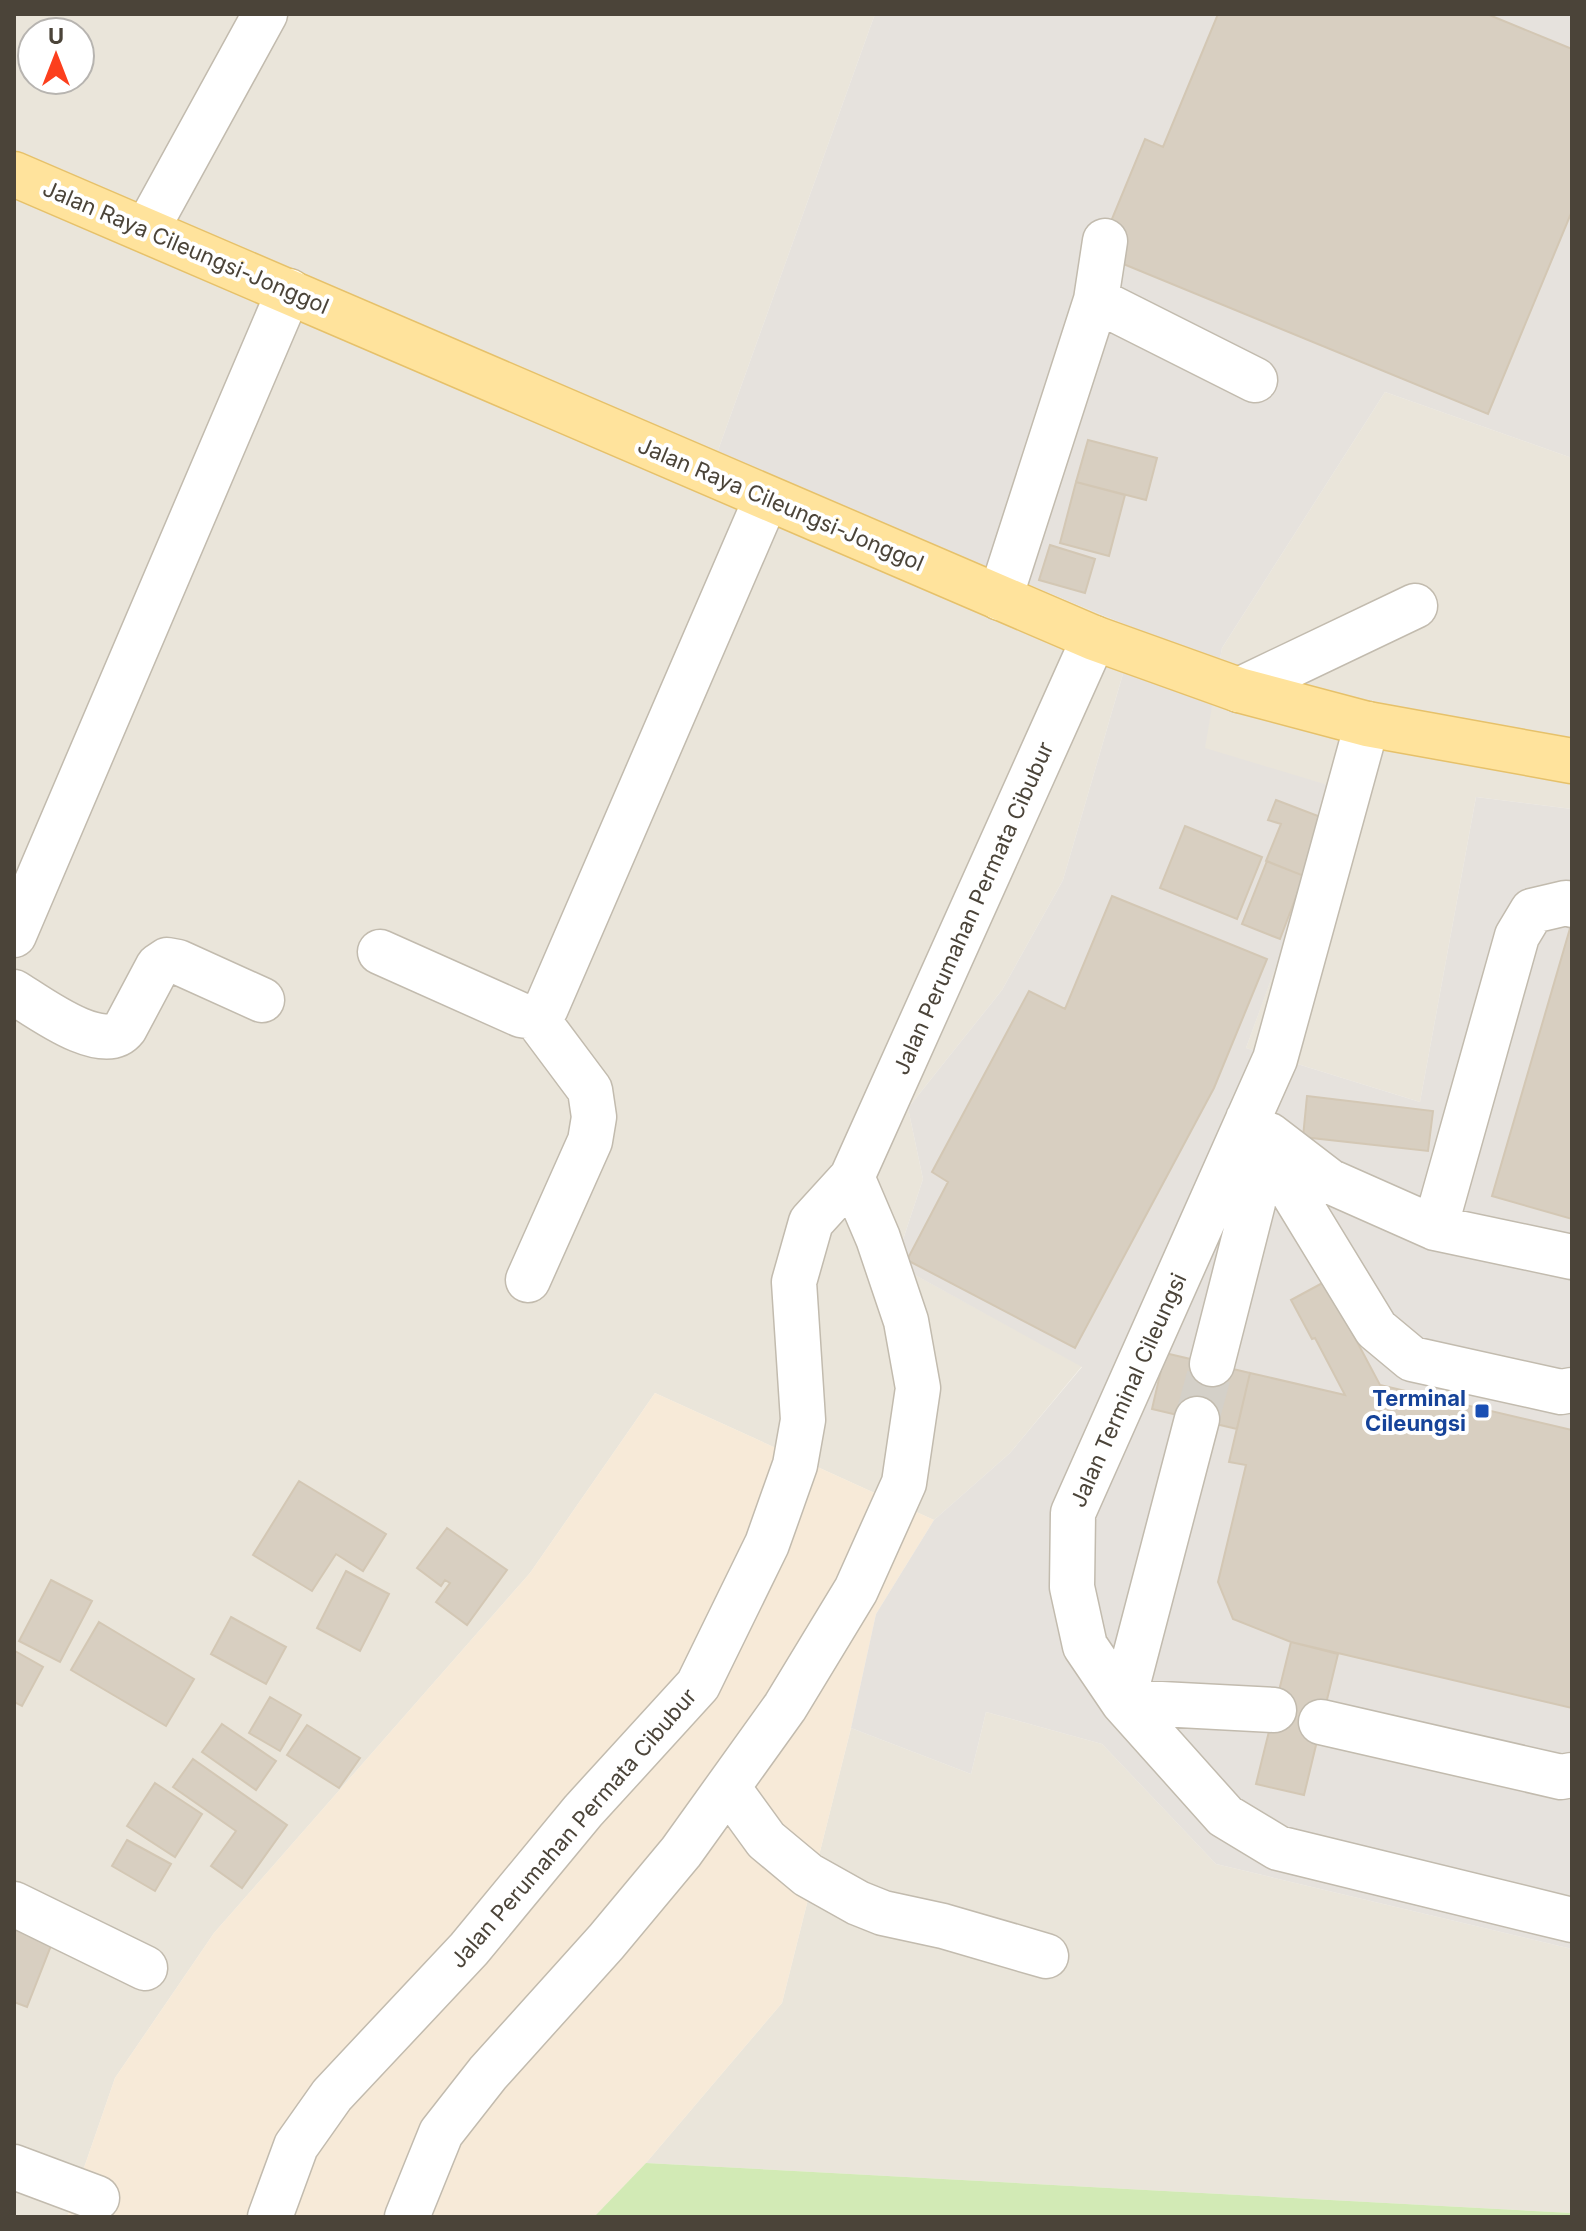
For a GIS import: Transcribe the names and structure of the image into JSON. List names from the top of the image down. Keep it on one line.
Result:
{"streets":{"main road":["Jalan Raya Cileungsi-Jonggol"],"street":["Jalan Perumahan Permata Cibubur","Jalan Terminal Cileungsi"]},"crossings":[["Jalan Raya Cileungsi-Jonggol","Jalan Perumahan Permata Cibubur"],["Jalan Raya Cileungsi-Jonggol","Jalan Terminal Cileungsi"]],"places":{"transit":["Terminal Cileungsi"]},"north":"top"}
